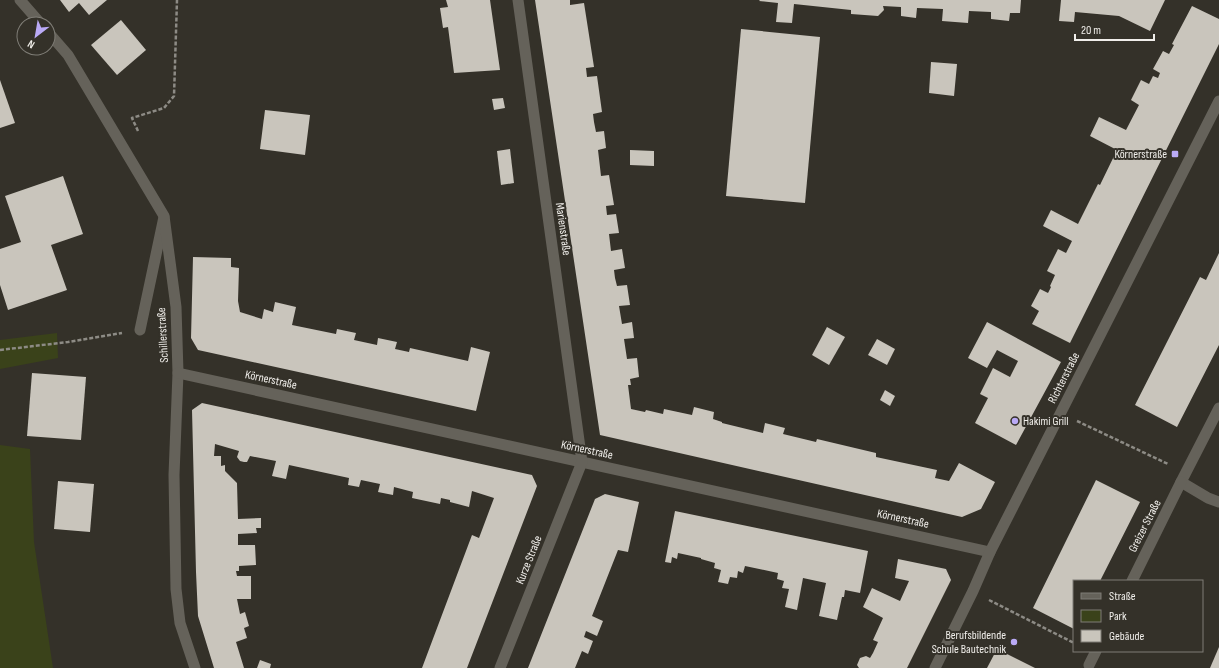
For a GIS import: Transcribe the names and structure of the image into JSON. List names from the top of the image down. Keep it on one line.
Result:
{"streets":{"street":["Marienstraße","Schillerstraße","Richterstraße","Körnerstraße","Greizer Straße","Kurze Straße"]},"crossings":[["Marienstraße","Körnerstraße"],["Marienstraße","Kurze Straße"],["Schillerstraße","Körnerstraße"],["Richterstraße","Körnerstraße"],["Körnerstraße","Kurze Straße"]],"places":{"transit":["Körnerstraße"],"other":["Hakimi Grill","Berufsbildende Schule Bautechnik"]},"legend":["Straße","Park","Gebäude"],"scale_bar":"20 m","north":"bottom left"}
